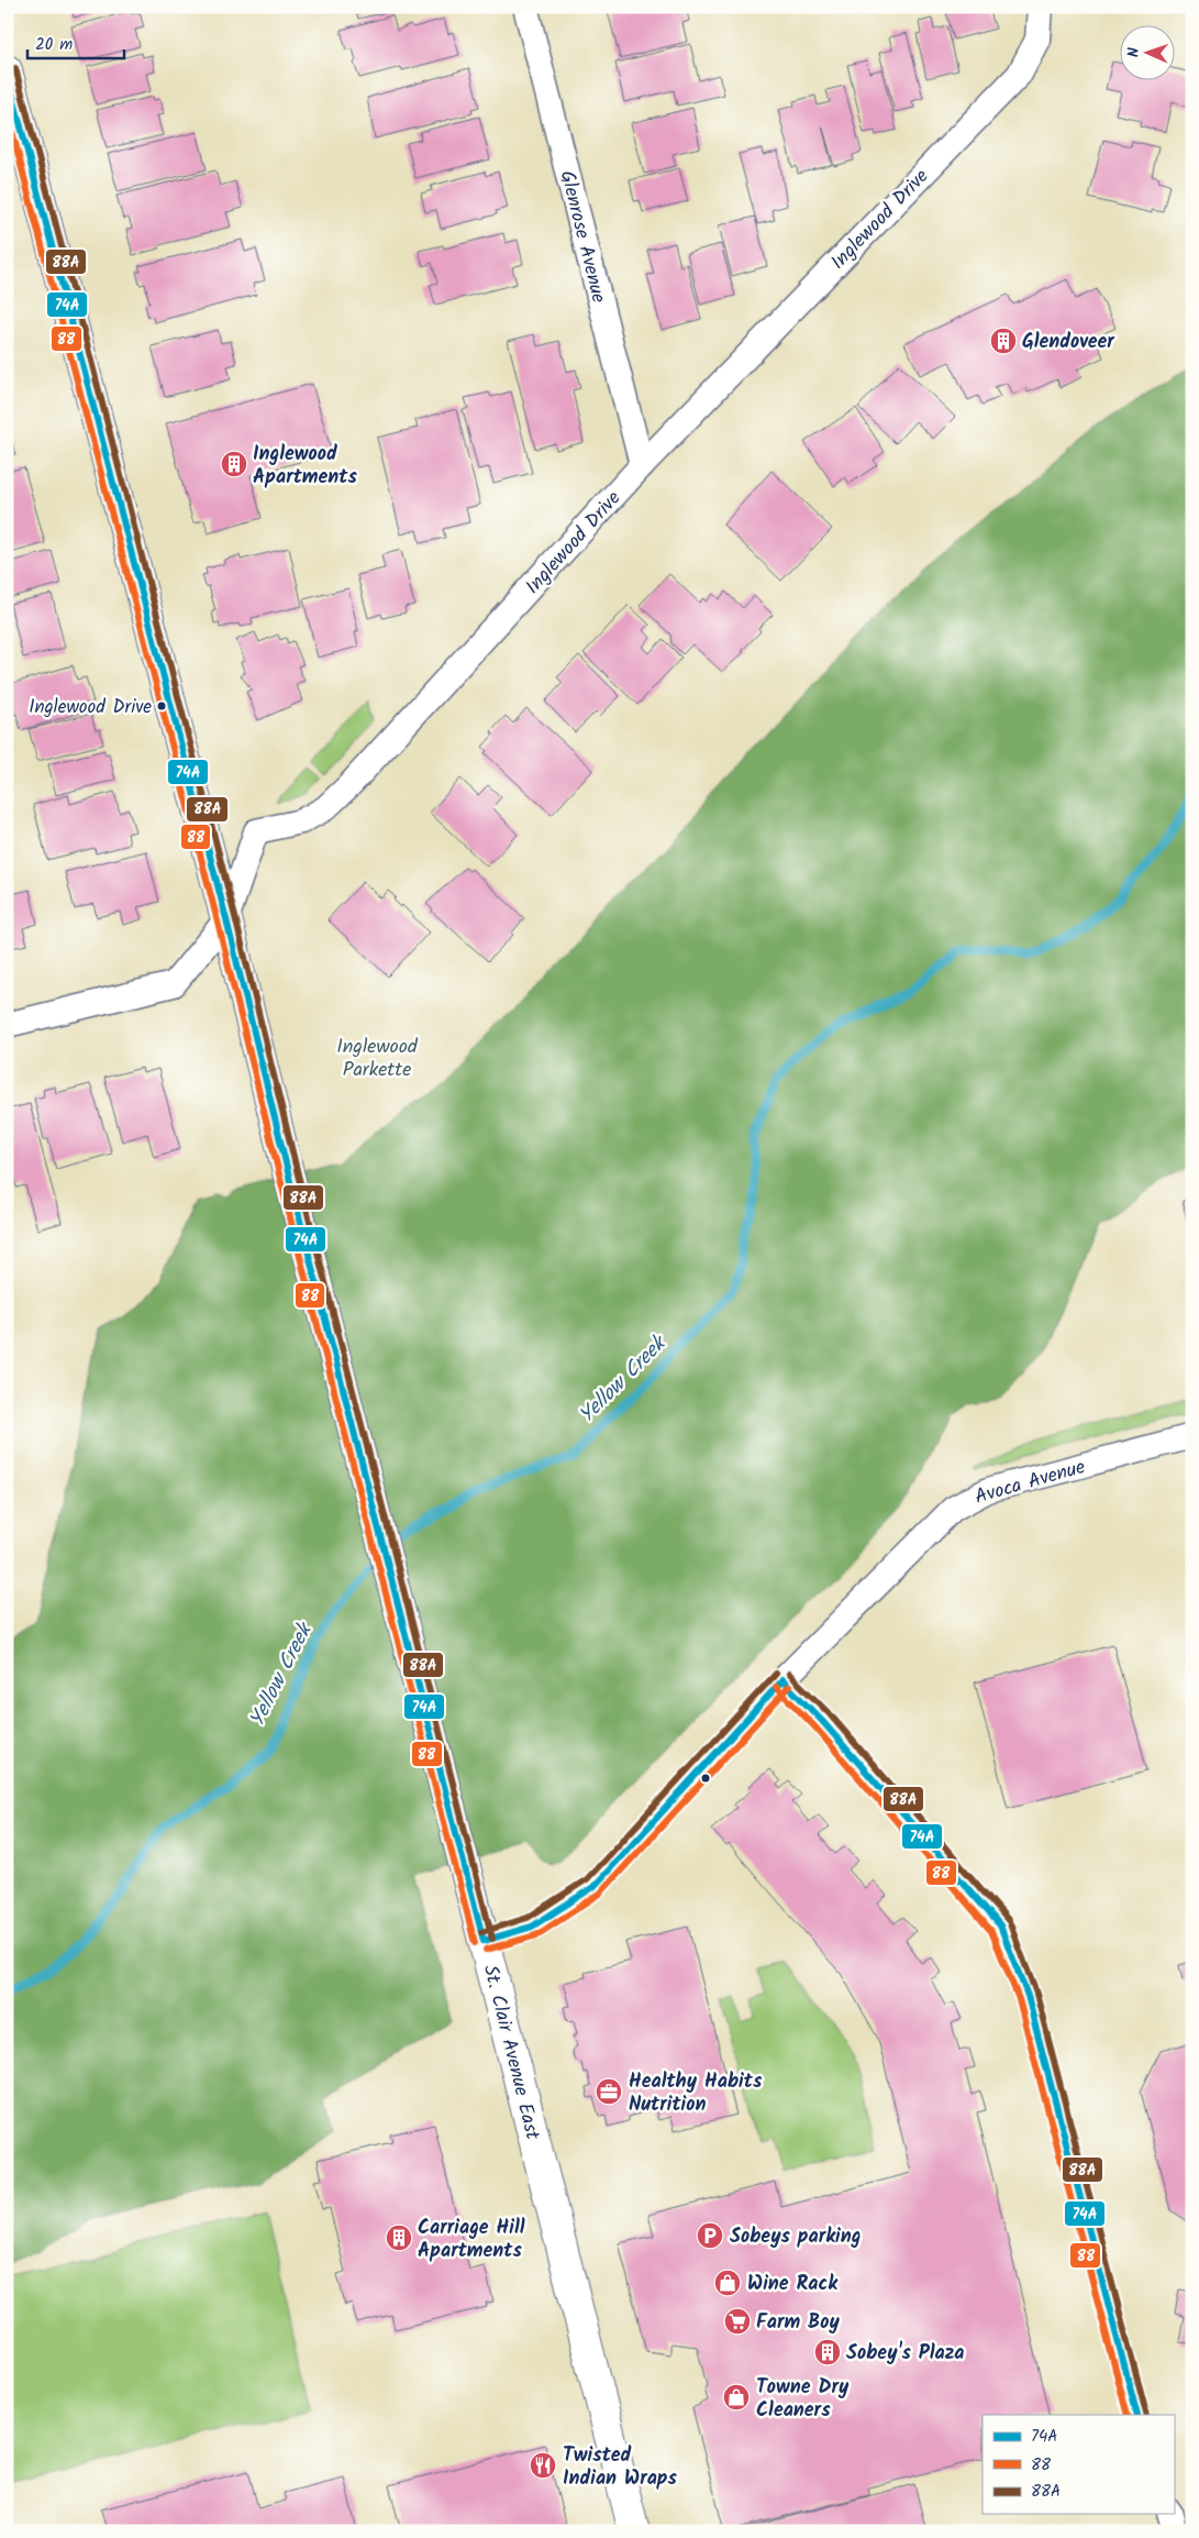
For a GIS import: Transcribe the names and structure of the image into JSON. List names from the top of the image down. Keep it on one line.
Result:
{"streets":{"main road":["St. Clair Avenue East"],"street":["Inglewood Drive","Glenrose Avenue","Avoca Avenue"]},"crossings":[["Inglewood Drive","Glenrose Avenue"],["Inglewood Drive","St. Clair Avenue East"],["Avoca Avenue","St. Clair Avenue East"]],"water":["Yellow Creek"],"parks":["Inglewood Parkette"],"places":{"building":["Glendoveer","Inglewood Apartments","Carriage Hill Apartments","Sobey's Plaza"],"other":["Inglewood Drive"],"office":["Healthy Habits Nutrition"],"parking":["Sobeys parking"],"shop":["Wine Rack","Towne Dry Cleaners"],"supermarket":["Farm Boy"],"restaurant":["Twisted Indian Wraps"]},"lines":["transit line 88A","transit line 74A","transit line 88"],"legend":["74A","88","88A"],"scale_bar":"20 m","north":"left"}
